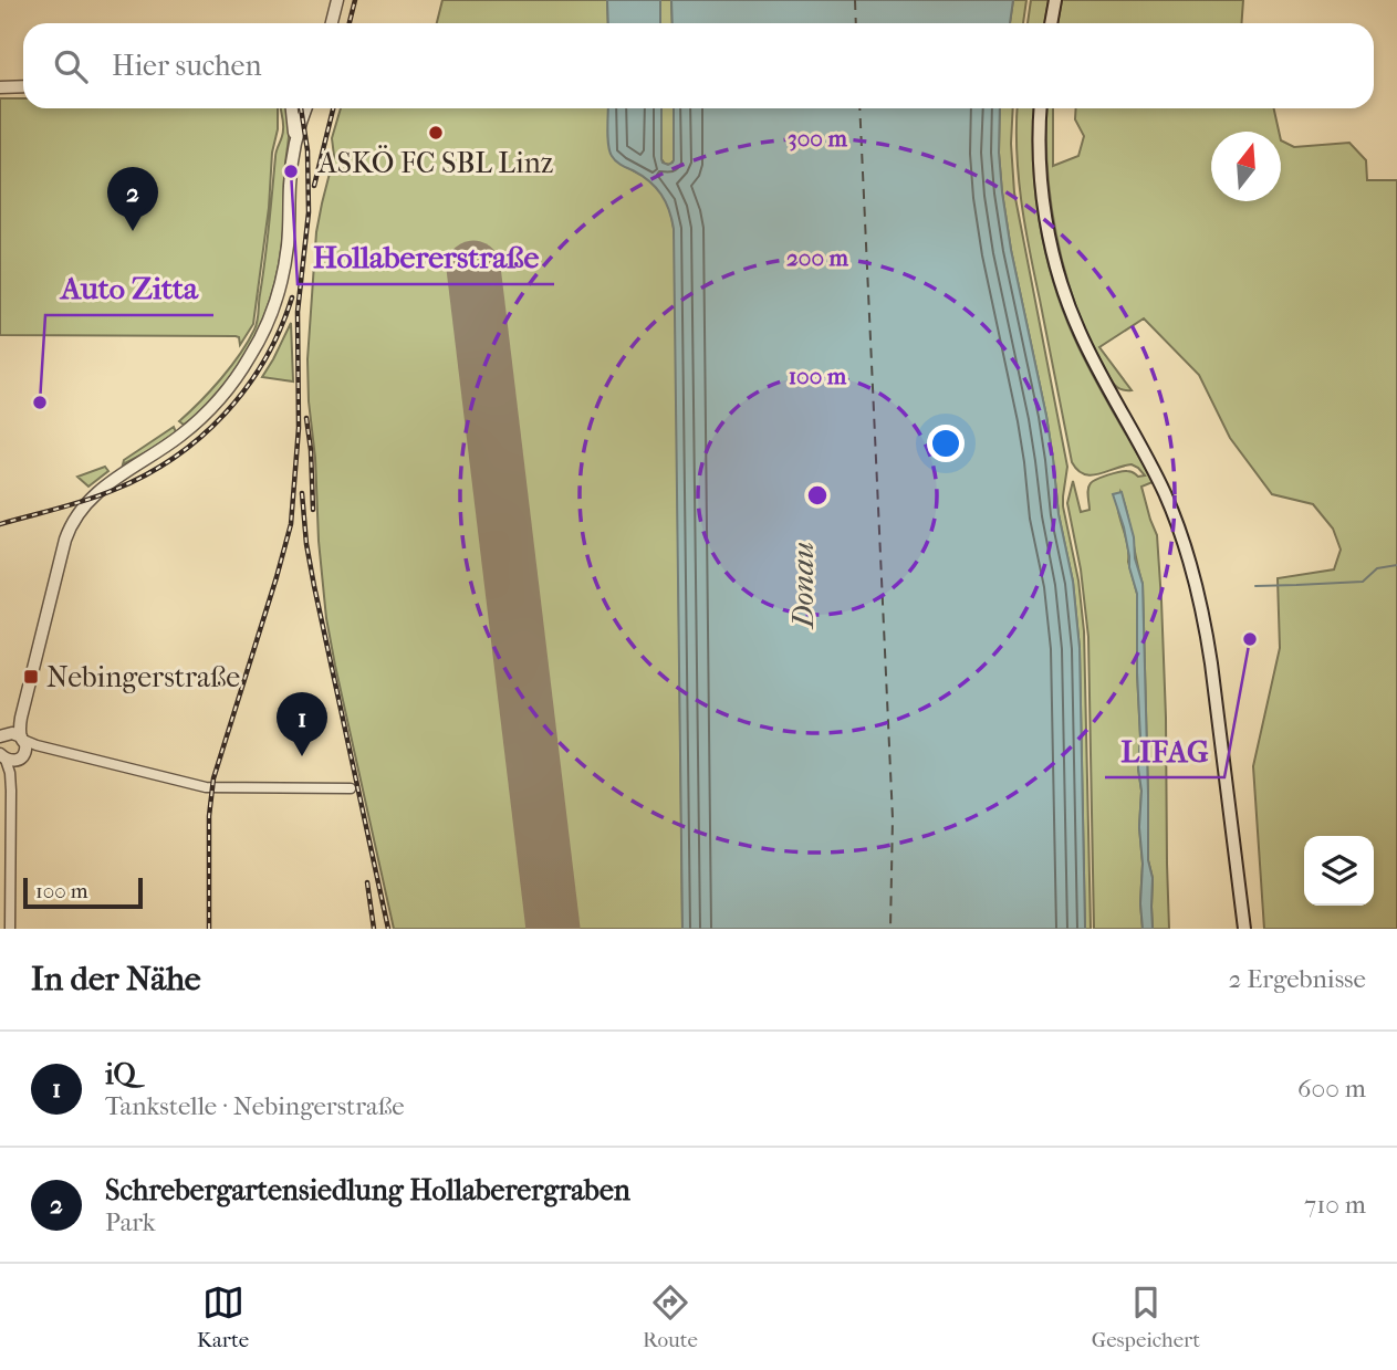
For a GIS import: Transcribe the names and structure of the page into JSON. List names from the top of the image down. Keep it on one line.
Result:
{"water":["Donau"],"places":{"other":["ASKÖ FC SBL Linz","Hollabererstraße","Auto Zitta","LIFAG"],"transit":["Nebingerstraße"]},"scale_bar":"100 m","north":"top","page":{"search":"Hier suchen","pins":["2","1"],"scale":"100 m","heading":["In der Nähe","2 Ergebnisse"],"list":[{"mark":"1","name":"iQ","note":"Tankstelle · Nebingerstraße","value":"600 m"},{"mark":"2","name":"Schrebergartensiedlung Hollaberergraben","note":"Park","value":"710 m"}],"nav":["Karte","Route","Gespeichert"]},"rings":["300 m","200 m","100 m"]}
